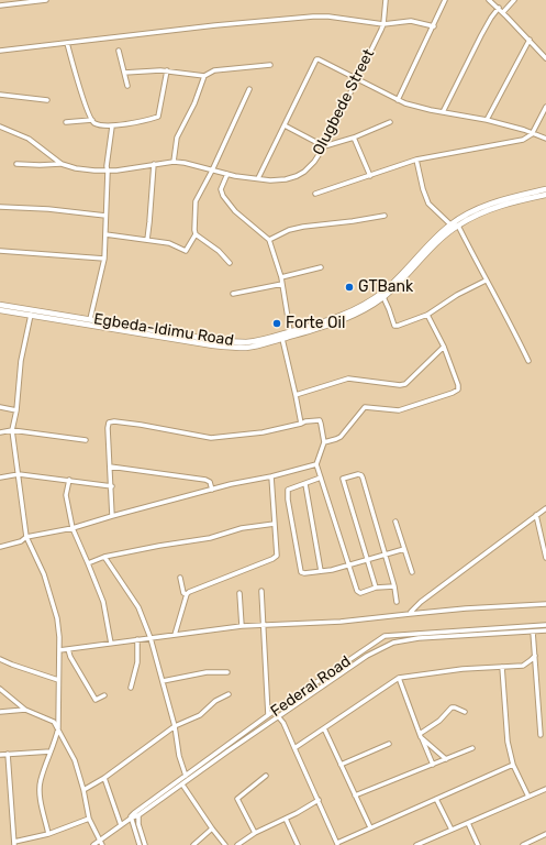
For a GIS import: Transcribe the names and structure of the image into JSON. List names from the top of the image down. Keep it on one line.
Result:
{"streets":{"main road":["Egbeda-Idimu Road"],"street":["Olugbede Street","Federal Road"]},"places":["GTBank","Forte Oil"]}
